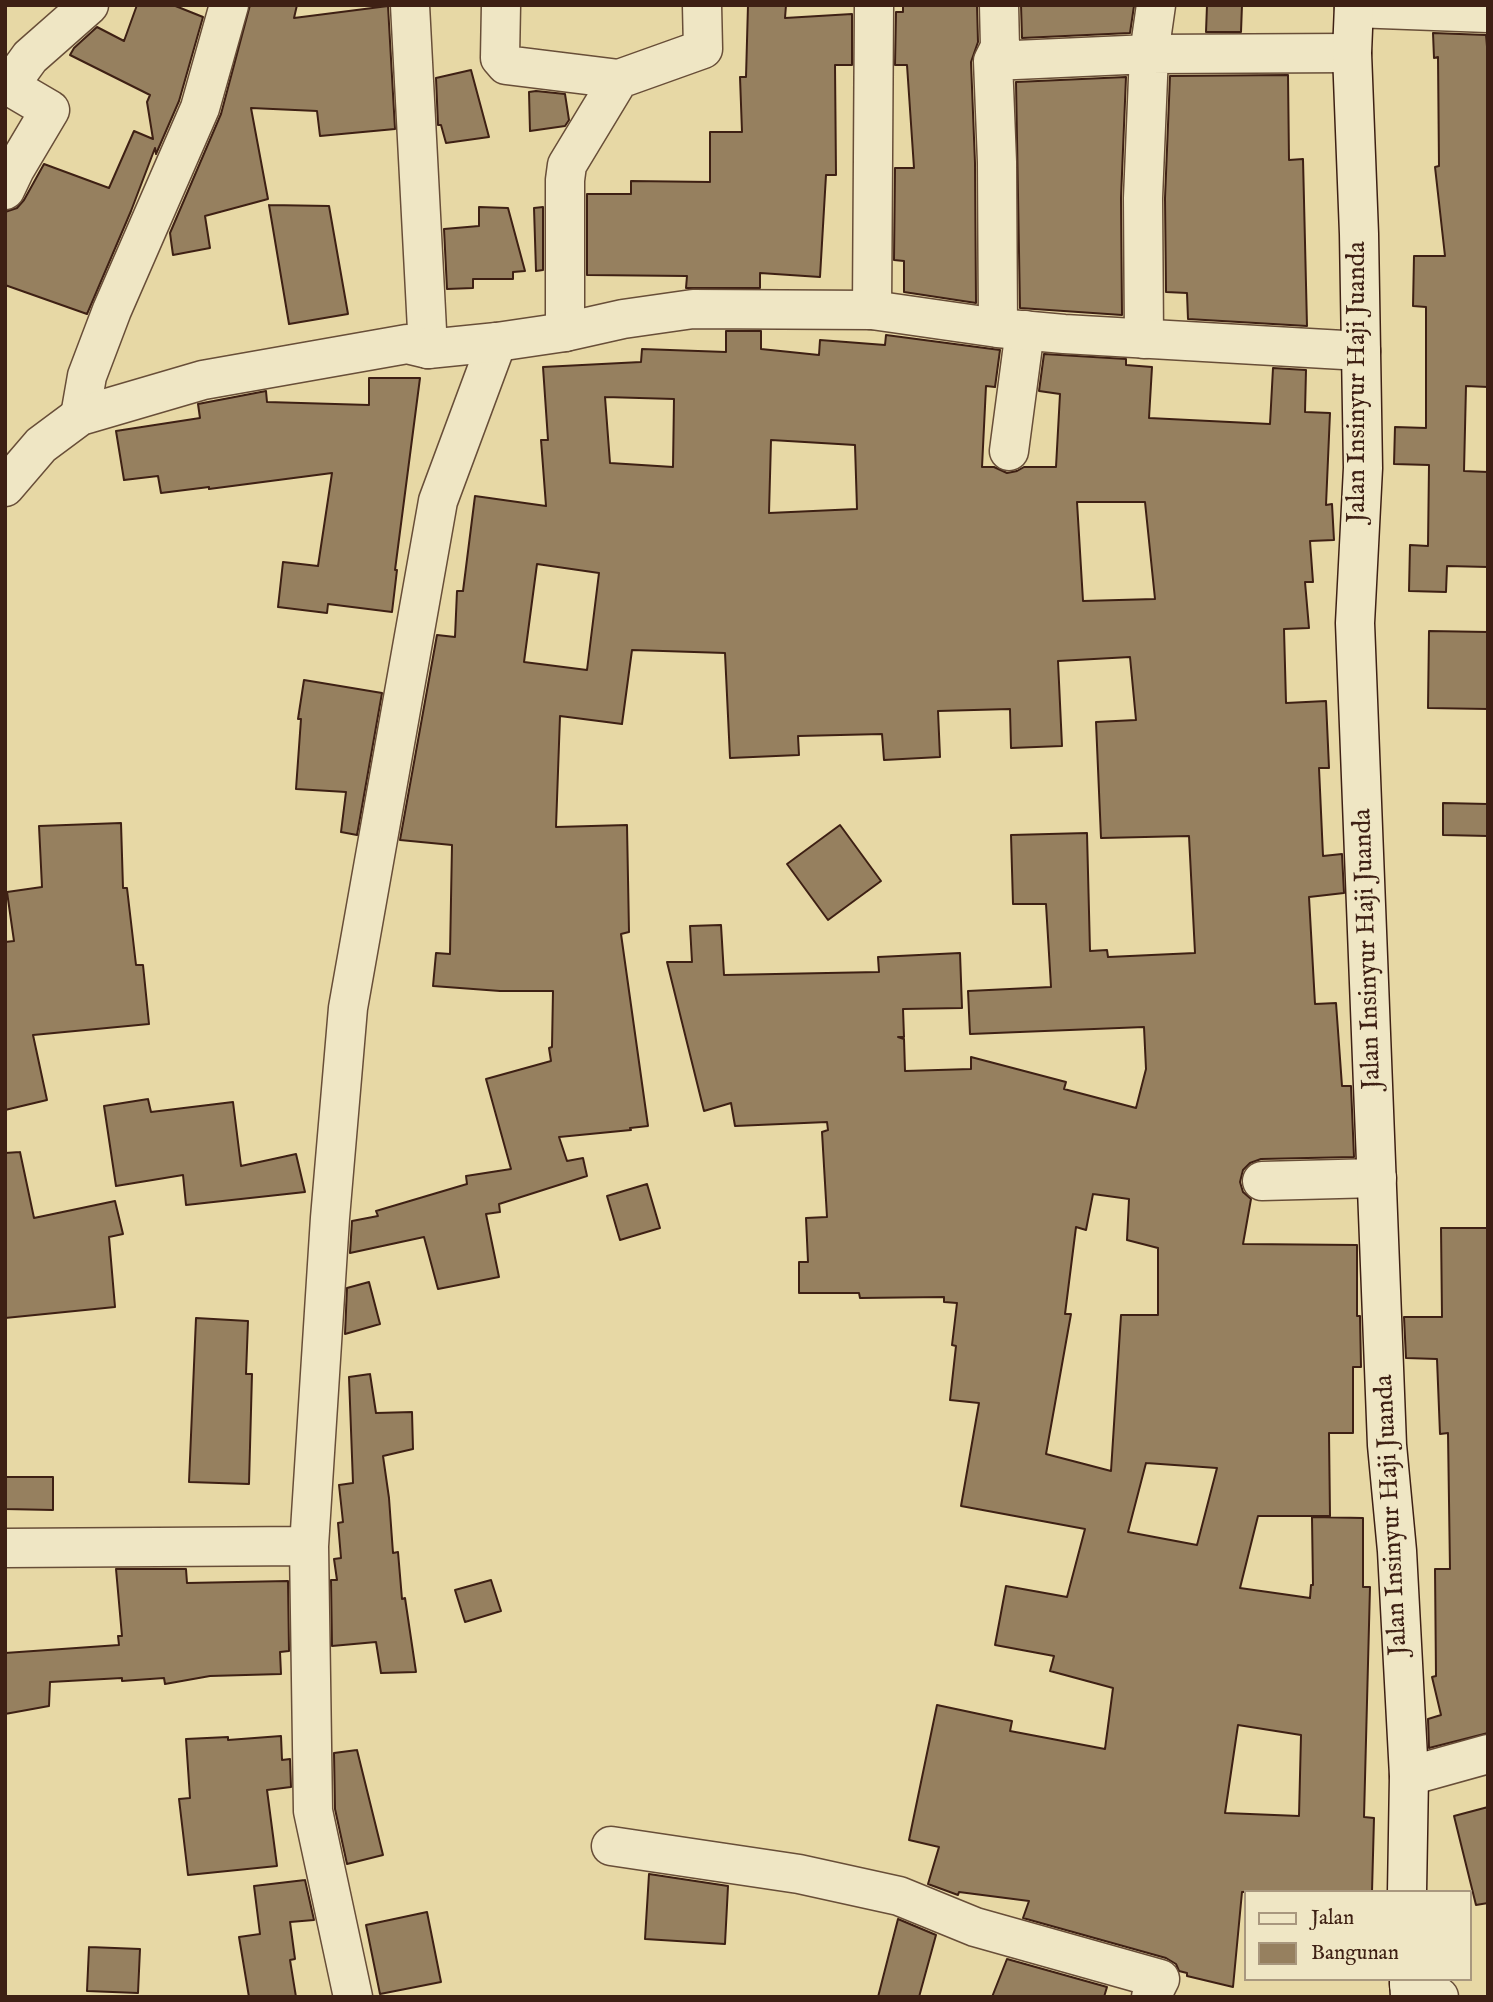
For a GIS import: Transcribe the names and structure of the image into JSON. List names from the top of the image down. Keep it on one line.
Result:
{"streets":{"street":["Jalan Insinyur Haji Juanda"]},"legend":["Jalan","Bangunan"]}
